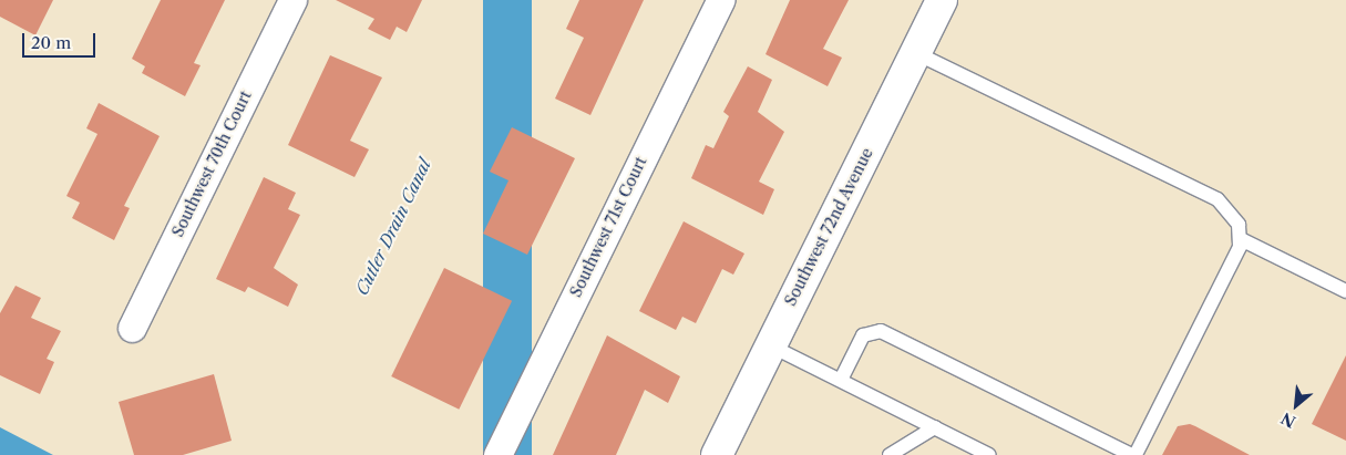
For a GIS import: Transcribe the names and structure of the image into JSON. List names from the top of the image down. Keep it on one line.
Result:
{"streets":{"street":["Southwest 70th Court","Southwest 71st Court","Southwest 72nd Avenue"]},"water":["Cutler Drain Canal"],"scale_bar":"20 m","north":"bottom left"}
